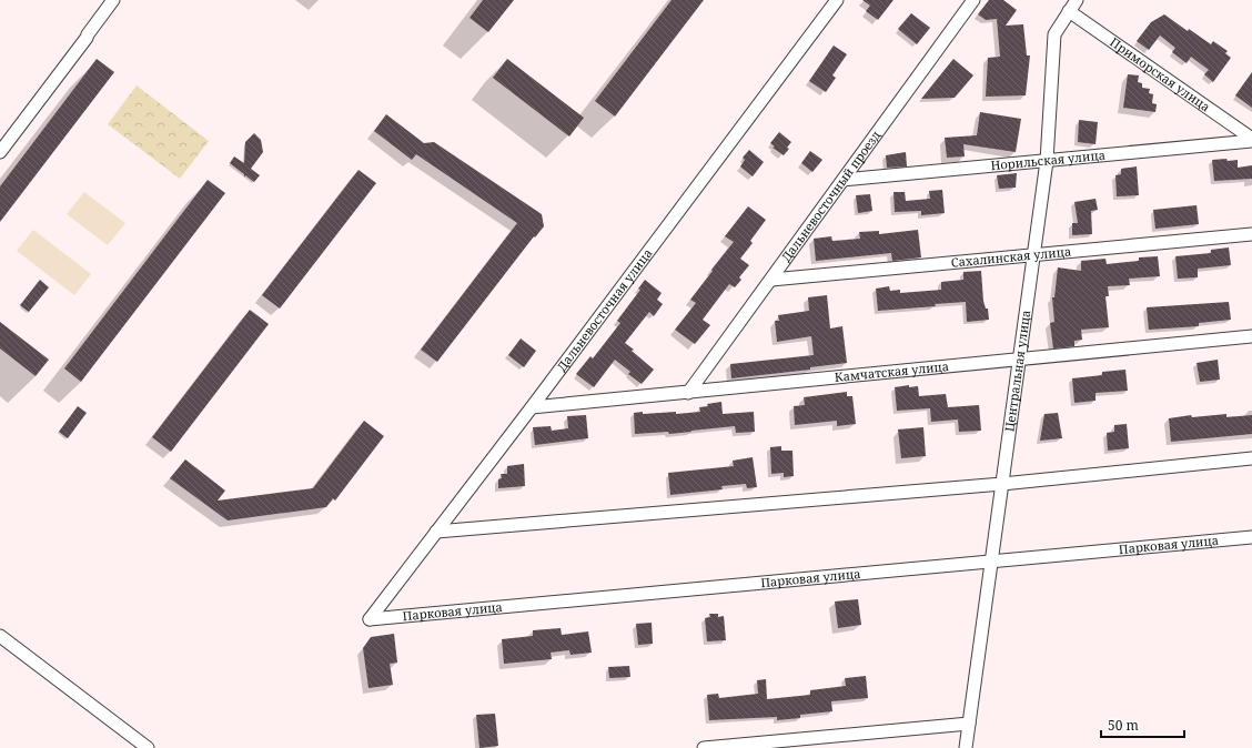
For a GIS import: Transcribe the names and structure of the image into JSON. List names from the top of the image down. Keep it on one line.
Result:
{"streets":{"street":["Приморская улица","Норильская улица","Дальневосточный проезд","Сахалинская улица","Дальневосточная улица","Камчатская улица","Центральная улица","Парковая улица"]},"crossings":[["Приморская улица","Норильская улица"],["Приморская улица","Центральная улица"],["Норильская улица","Дальневосточный проезд"],["Норильская улица","Центральная улица"],["Дальневосточный проезд","Сахалинская улица"],["Дальневосточный проезд","Камчатская улица"],["Сахалинская улица","Центральная улица"],["Дальневосточная улица","Камчатская улица"],["Дальневосточная улица","Парковая улица"],["Камчатская улица","Центральная улица"],["Центральная улица","Парковая улица"]],"scale_bar":"50 m"}
